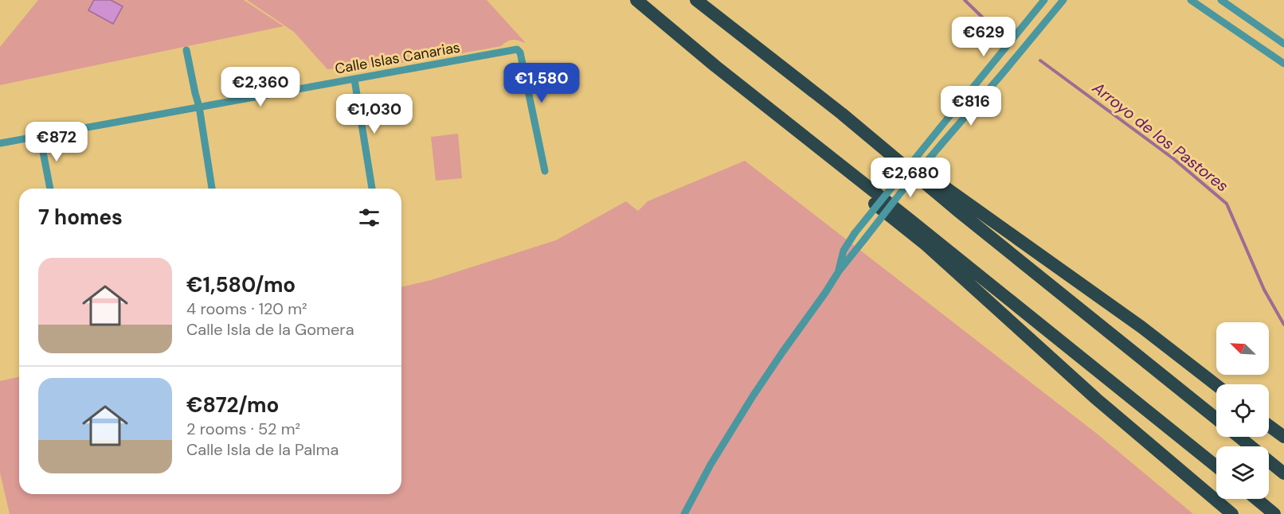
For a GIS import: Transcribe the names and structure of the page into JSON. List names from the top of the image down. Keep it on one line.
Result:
{"streets":{"street":["Calle Islas Canarias"]},"water":["Arroyo de los Pastores"],"north":"top left","page":{"price":["€629","€1,580","€2,360","€816","€1,030","€872","€2,680"],"heading":"7 homes","list":[{"name":"€1,580/mo","note":"4 rooms · 120 m² · Calle Isla de la Gomera"},{"name":"€872/mo","note":"2 rooms · 52 m² · Calle Isla de la Palma"}]}}
